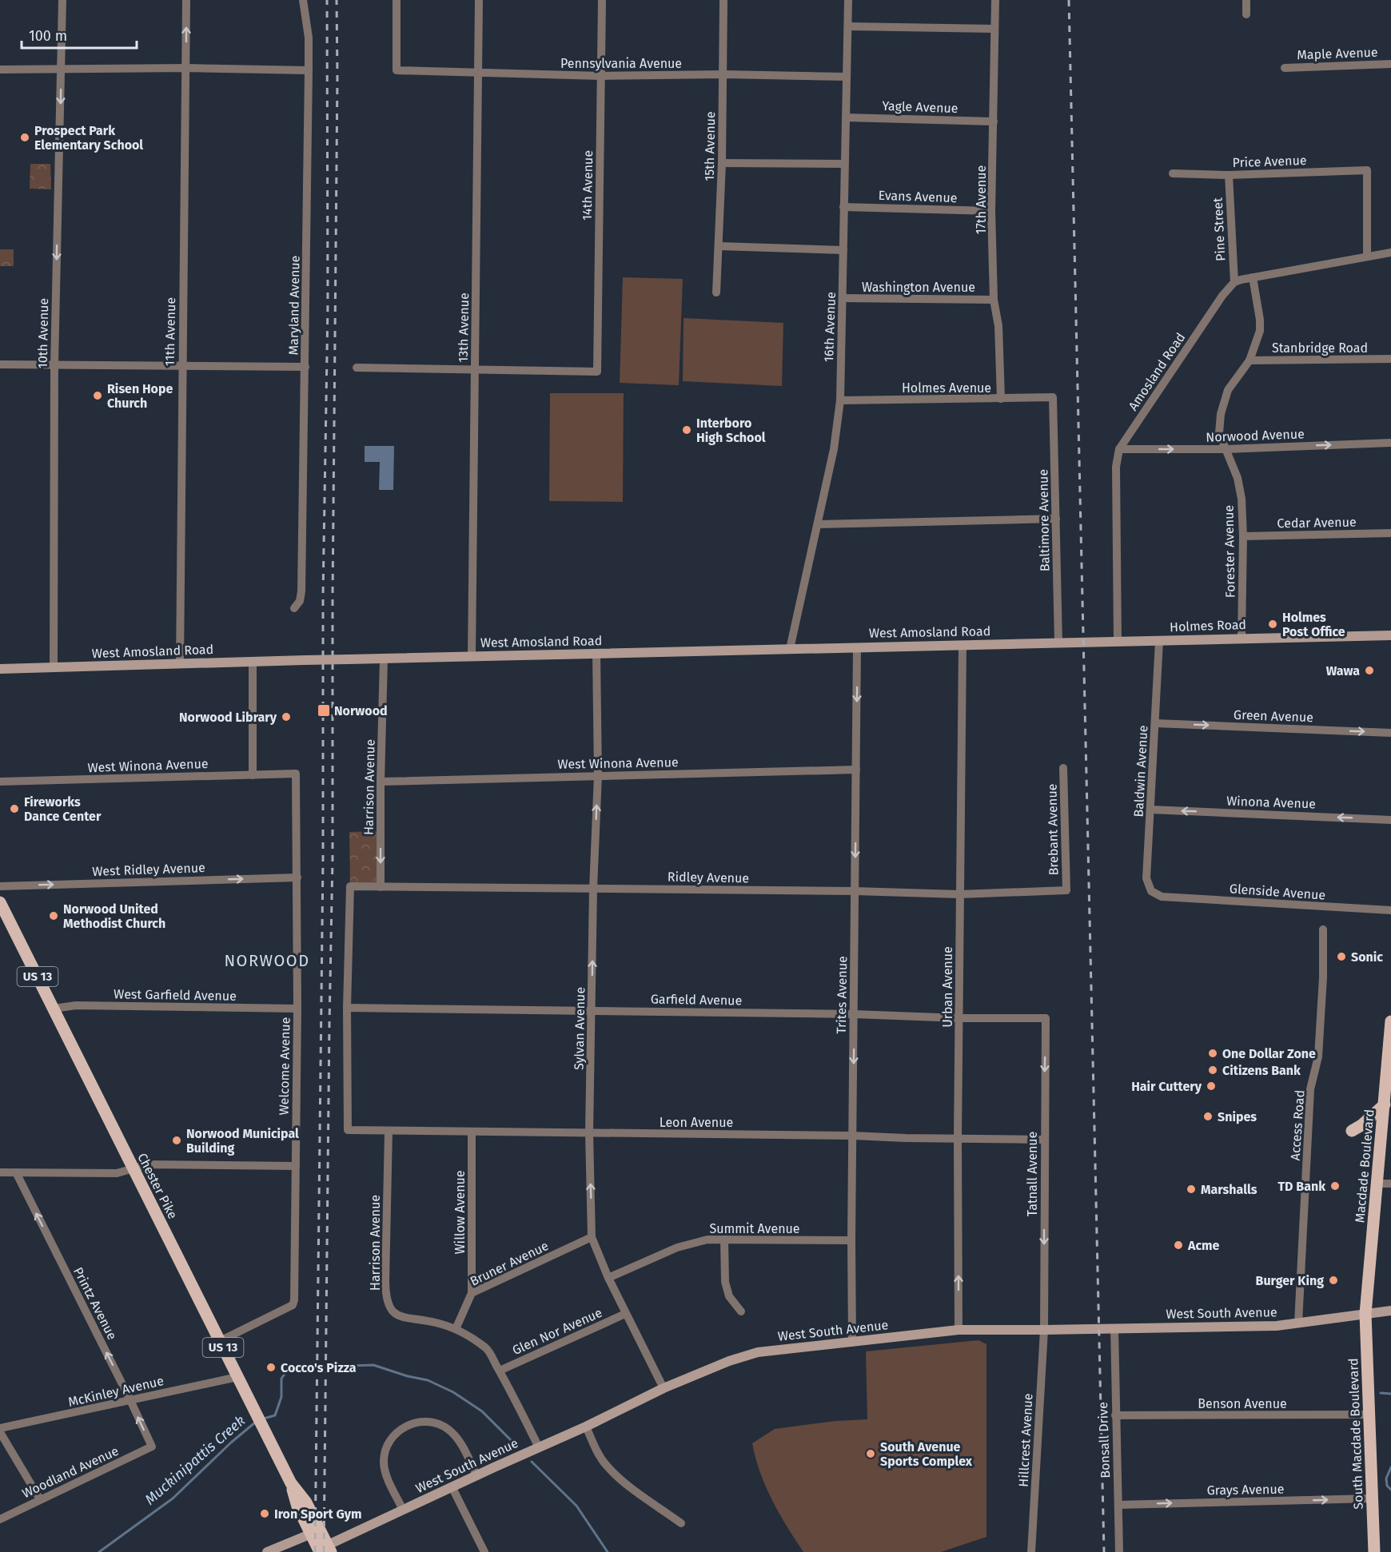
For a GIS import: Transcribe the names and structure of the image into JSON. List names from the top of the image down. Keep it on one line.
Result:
{"streets":{"main road":["US 13","Macdade Boulevard","Chester Pike","South Macdade Boulevard"],"street":["Maple Avenue","Pennsylvania Avenue","Yagle Avenue","15th Avenue","Price Avenue","14th Avenue","Evans Avenue","17th Avenue","Pine Street","Washington Avenue","Maryland Avenue","16th Avenue","13th Avenue","11th Avenue","10th Avenue","Stanbridge Road","Amosland Road","Holmes Avenue","Norwood Avenue","Baltimore Avenue","Cedar Avenue","Forester Avenue","Holmes Road","West Amosland Road","Green Avenue","West Winona Avenue","Baldwin Avenue","Harrison Avenue","Winona Avenue","Brebant Avenue","West Ridley Avenue","Ridley Avenue","Glenside Avenue","Urban Avenue","West Garfield Avenue","Trites Avenue","Garfield Avenue","Sylvan Avenue","Welcome Avenue","Leon Avenue","Access Road","Tatnall Avenue","Willow Avenue","Summit Avenue","Bruner Avenue","Printz Avenue","West South Avenue","Glen Nor Avenue","McKinley Avenue","Benson Avenue","Hillcrest Avenue","Bonsall Drive","Woodland Avenue","Grays Avenue"]},"crossings":[["Pennsylvania Avenue","15th Avenue"],["Pennsylvania Avenue","14th Avenue"],["Pennsylvania Avenue","16th Avenue"],["Pennsylvania Avenue","13th Avenue"],["Yagle Avenue","17th Avenue"],["Yagle Avenue","16th Avenue"],["Price Avenue","Pine Street"],["14th Avenue","13th Avenue"],["Evans Avenue","17th Avenue"],["Evans Avenue","16th Avenue"],["17th Avenue","Washington Avenue"],["17th Avenue","Holmes Avenue"],["Pine Street","Amosland Road"],["Washington Avenue","16th Avenue"],["16th Avenue","Holmes Avenue"],["16th Avenue","West Amosland Road"],["13th Avenue","West Amosland Road"],["11th Avenue","West Amosland Road"],["10th Avenue","West Amosland Road"],["Stanbridge Road","Forester Avenue"],["Amosland Road","Norwood Avenue"],["Amosland Road","Holmes Road"],["Holmes Avenue","Baltimore Avenue"],["Norwood Avenue","Forester Avenue"],["Baltimore Avenue","West Amosland Road"],["Cedar Avenue","Forester Avenue"],["Forester Avenue","Holmes Road"],["Holmes Road","West Amosland Road"],["Holmes Road","Baldwin Avenue"],["West Amosland Road","Harrison Avenue"],["West Amosland Road","Urban Avenue"],["West Amosland Road","Trites Avenue"],["West Amosland Road","Sylvan Avenue"],["Green Avenue","Baldwin Avenue"],["West Winona Avenue","Harrison Avenue"],["West Winona Avenue","Trites Avenue"],["West Winona Avenue","Sylvan Avenue"],["West Winona Avenue","Welcome Avenue"],["Baldwin Avenue","Winona Avenue"],["Baldwin Avenue","Glenside Avenue"],["Harrison Avenue","Ridley Avenue"],["Harrison Avenue","Leon Avenue"],["Harrison Avenue","Bruner Avenue"],["Harrison Avenue","West South Avenue"],["Harrison Avenue","Glen Nor Avenue"],["Brebant Avenue","Ridley Avenue"],["West Ridley Avenue","Welcome Avenue"],["Ridley Avenue","Urban Avenue"],["Ridley Avenue","Trites Avenue"],["Ridley Avenue","Garfield Avenue"],["Ridley Avenue","Sylvan Avenue"],["Ridley Avenue","Leon Avenue"],["Urban Avenue","Garfield Avenue"],["Urban Avenue","Leon Avenue"],["Urban Avenue","West South Avenue"],["West Garfield Avenue","Welcome Avenue"],["West Garfield Avenue","Chester Pike"],["Trites Avenue","Garfield Avenue"],["Trites Avenue","Leon Avenue"],["Trites Avenue","Summit Avenue"],["Trites Avenue","West South Avenue"],["Garfield Avenue","Sylvan Avenue"],["Garfield Avenue","Leon Avenue"],["Garfield Avenue","Tatnall Avenue"],["Sylvan Avenue","Leon Avenue"],["Sylvan Avenue","Summit Avenue"],["Sylvan Avenue","Bruner Avenue"],["Sylvan Avenue","West South Avenue"],["Sylvan Avenue","Glen Nor Avenue"],["Welcome Avenue","Chester Pike"],["Leon Avenue","Tatnall Avenue"],["Leon Avenue","Willow Avenue"],["Access Road","West South Avenue"],["Macdade Boulevard","West South Avenue"],["Macdade Boulevard","South Macdade Boulevard"],["Tatnall Avenue","West South Avenue"],["Tatnall Avenue","Hillcrest Avenue"],["Chester Pike","West South Avenue"],["Chester Pike","McKinley Avenue"],["Willow Avenue","Bruner Avenue"],["Printz Avenue","McKinley Avenue"],["Printz Avenue","Woodland Avenue"],["West South Avenue","South Macdade Boulevard"],["West South Avenue","Hillcrest Avenue"],["West South Avenue","Bonsall Drive"],["Benson Avenue","South Macdade Boulevard"],["Benson Avenue","Bonsall Drive"],["South Macdade Boulevard","Grays Avenue"],["Bonsall Drive","Grays Avenue"]],"one_way":["10th Avenue","Norwood Avenue","Green Avenue","Winona Avenue","West Ridley Avenue","Trites Avenue","Sylvan Avenue","Tatnall Avenue","Printz Avenue","Grays Avenue"],"districts":["NORWOOD"],"water":["Muckinipattis Creek"],"places":{"other":["Prospect Park Elementary School","Risen Hope Church","Interboro High School","Holmes Post Office","Wawa","Norwood Library","Fireworks Dance Center","Norwood United Methodist Church","Sonic","One Dollar Zone","Citizens Bank","Hair Cuttery","Snipes","Norwood Municipal Building","TD Bank","Marshalls","Acme","Burger King","Cocco's Pizza","South Avenue Sports Complex","Iron Sport Gym"],"transit":["Norwood"]},"scale_bar":"100 m"}
